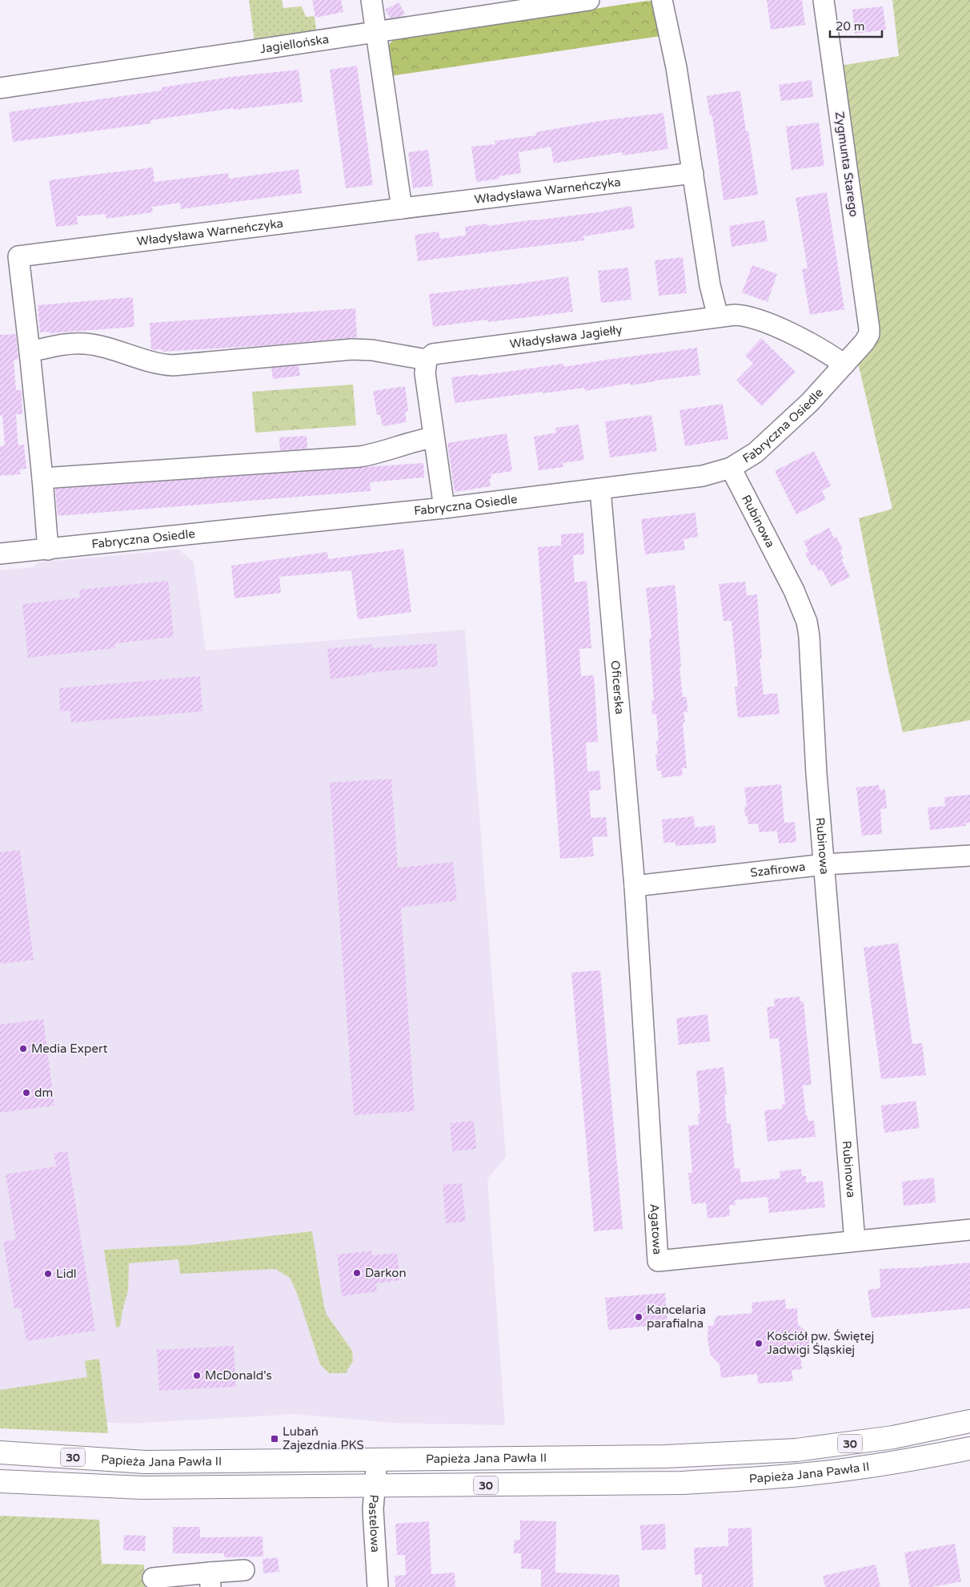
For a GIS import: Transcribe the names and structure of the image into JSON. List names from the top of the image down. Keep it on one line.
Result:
{"streets":{"main road":["30","Papieża Jana Pawła II"],"street":["Jagiellońska","Zygmunta Starego","Władysława Warneńczyka","Władysława Jagiełły","Fabryczna Osiedle","Rubinowa","Oficerska","Szafirowa","Agatowa","Pastelowa"]},"crossings":[["Zygmunta Starego","Fabryczna Osiedle"],["Władysława Jagiełły","Fabryczna Osiedle"],["Fabryczna Osiedle","Rubinowa"],["Fabryczna Osiedle","Oficerska"],["Rubinowa","Szafirowa"],["Rubinowa","Agatowa"],["Oficerska","Szafirowa"],["Oficerska","Agatowa"],["Szafirowa","Agatowa"],["Papieża Jana Pawła II","Pastelowa"]],"places":{"other":["Media Expert","dm","Darkon","Lidl","Kancelaria parafialna","Kościół pw. Świętej Jadwigi Śląskiej","McDonald's"],"transit":["Lubań Zajezdnia PKS"]},"scale_bar":"20 m"}
